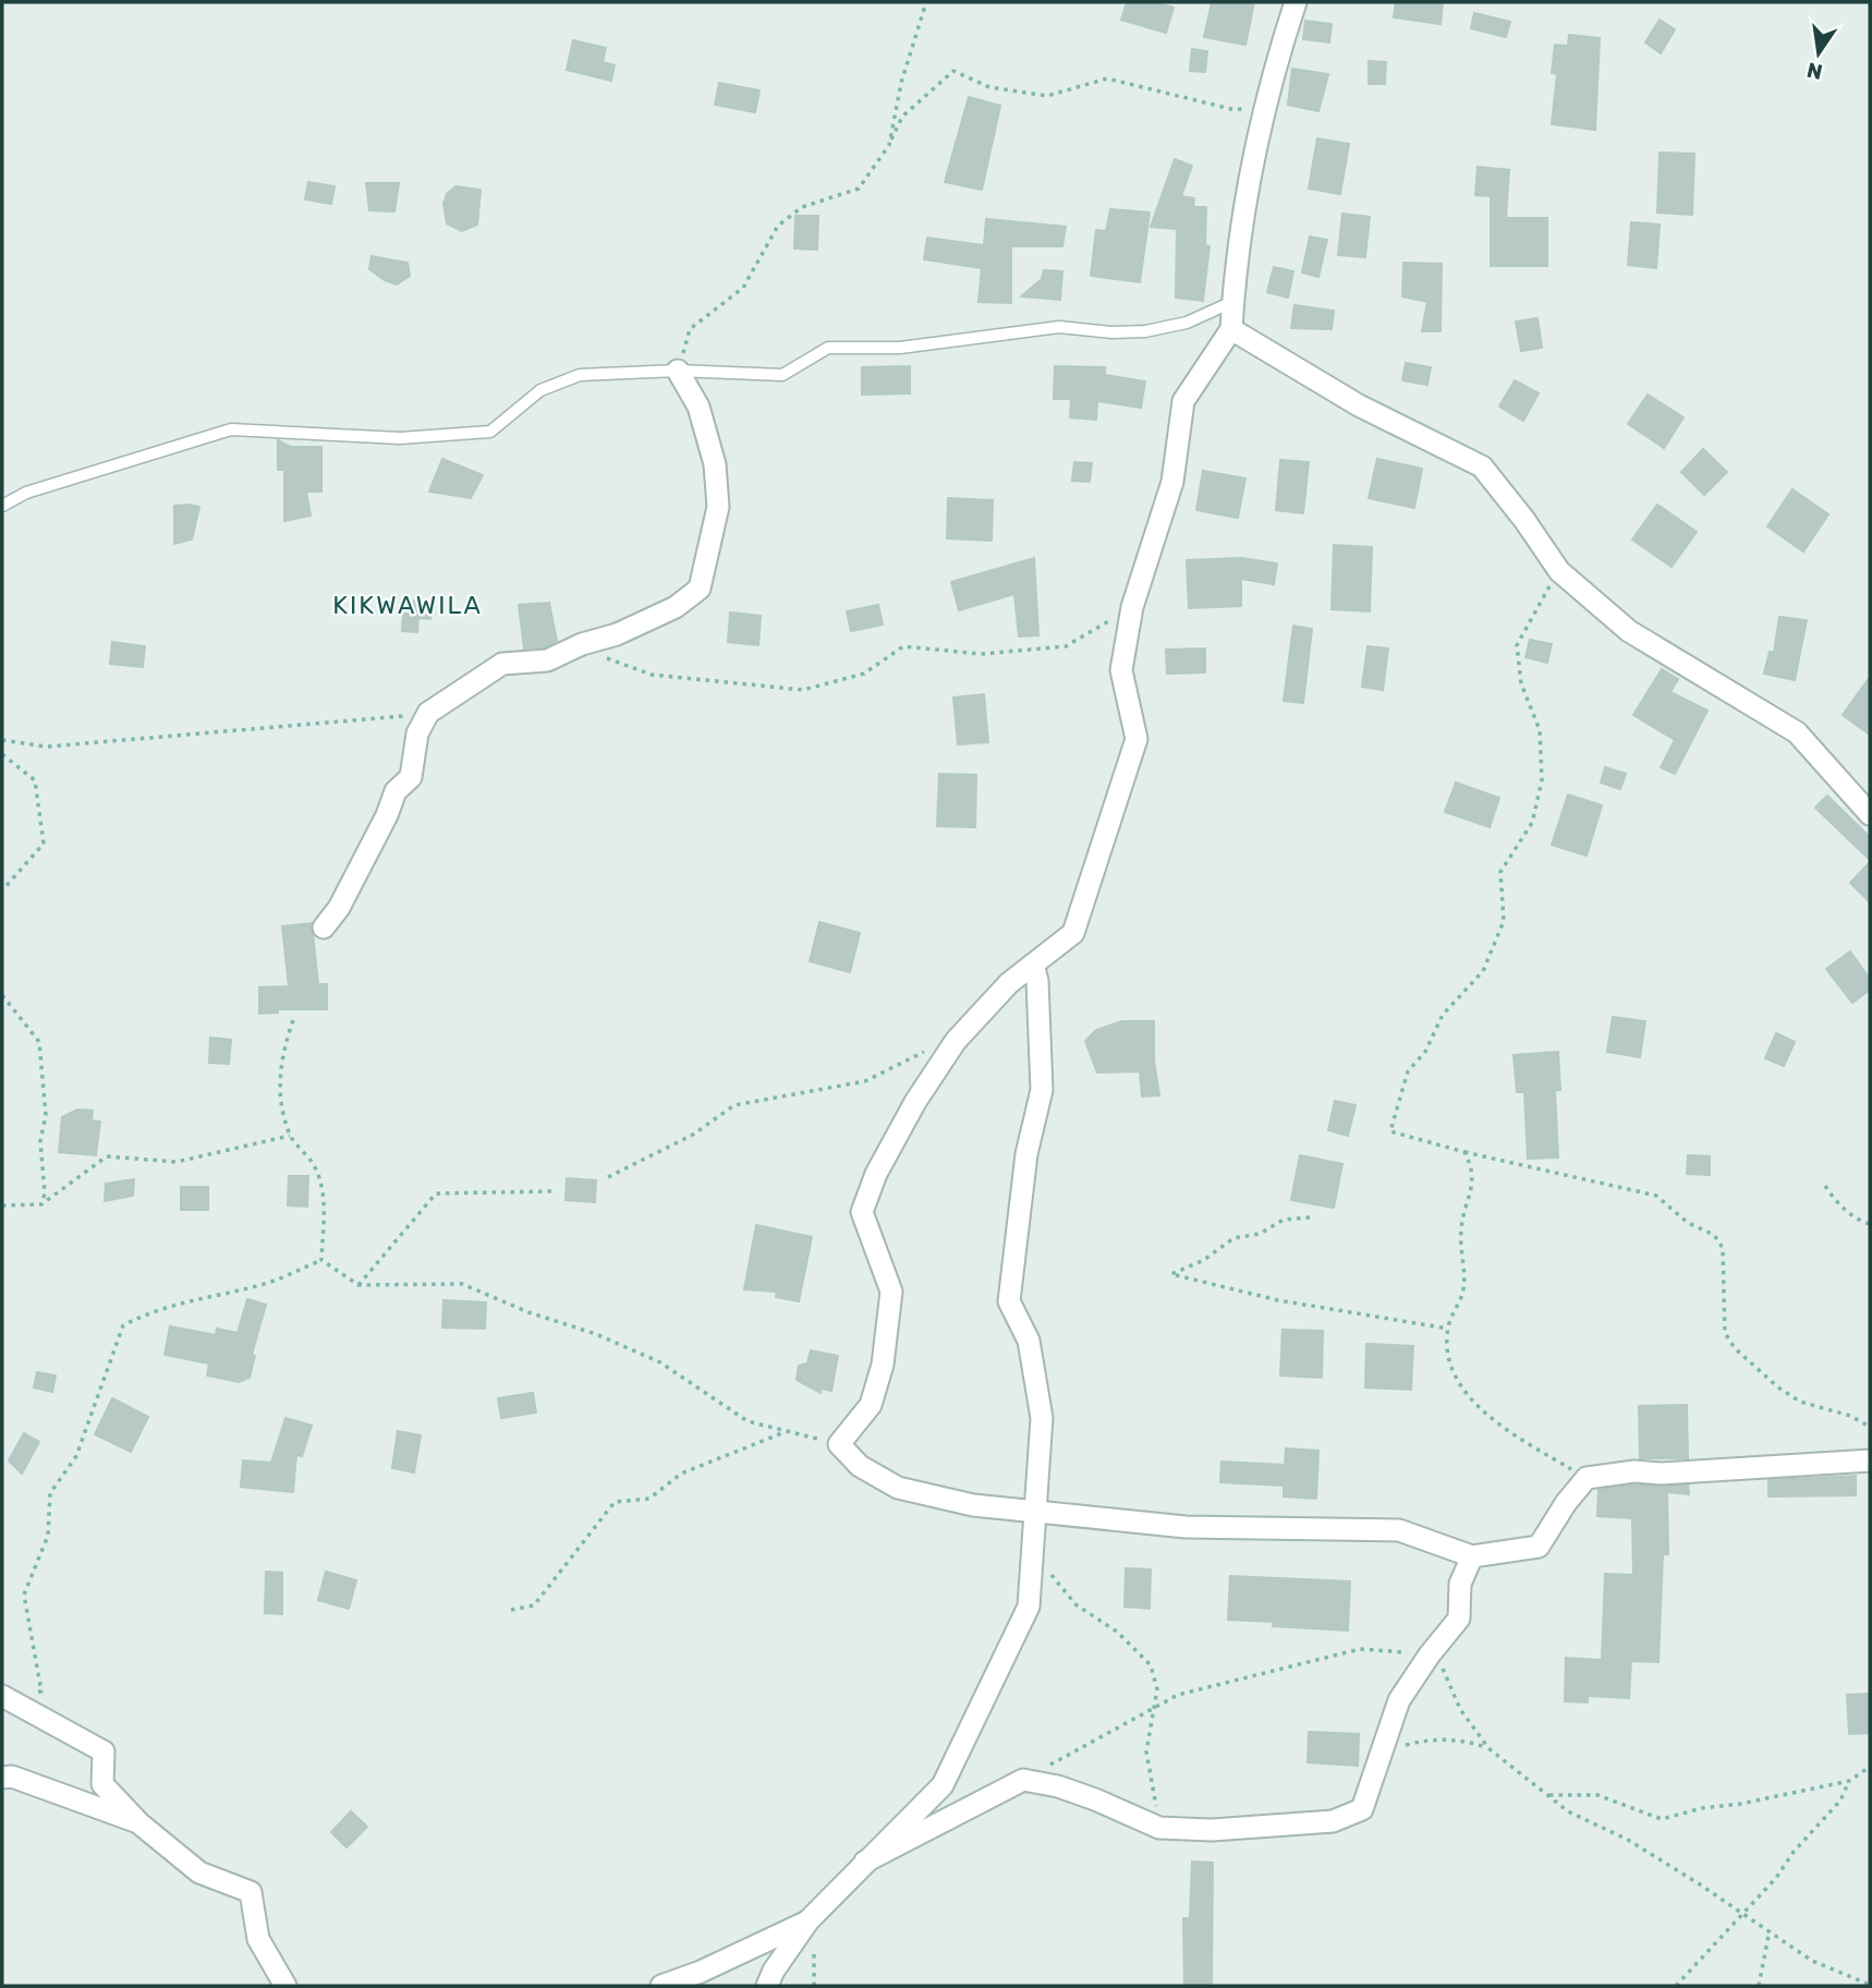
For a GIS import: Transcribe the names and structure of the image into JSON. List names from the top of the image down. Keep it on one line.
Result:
{"districts":["KIKWAWILA"],"north":"bottom"}
